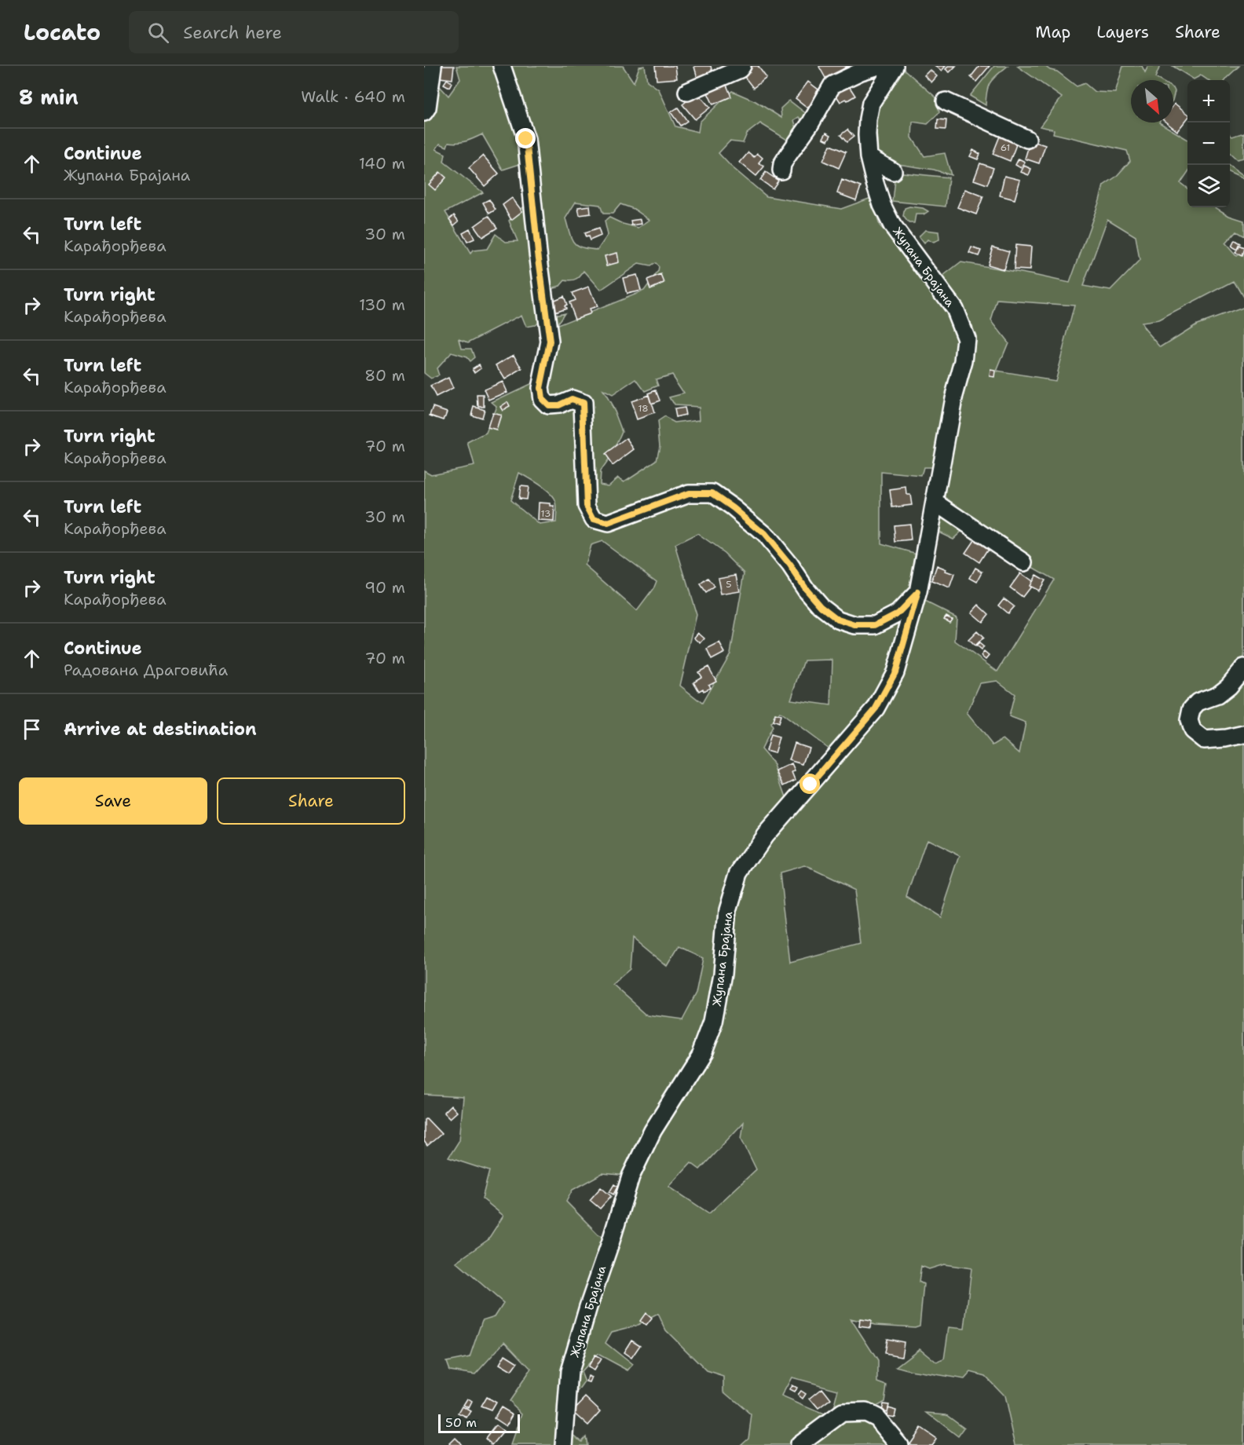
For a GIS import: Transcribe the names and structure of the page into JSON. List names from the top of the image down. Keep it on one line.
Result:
{"streets":{"street":["Жупана Брајана"]},"house_numbers":["61","18","13","5"],"scale_bar":"50 m","north":"bottom right","page":{"header":"Locato","search":"Search here","nav":["Map","Layers","Share"],"heading":["8 min","Walk · 640 m"],"map_buttons":["+","−"],"list":[["Continue","Жупана Брајана","140 m"],["Turn left","Карађорђева","30 m"],["Turn right","Карађорђева","130 m"],["Turn left","Карађорђева","80 m"],["Turn right","Карађорђева","70 m"],["Turn left","Карађорђева","30 m"],["Turn right","Карађорђева","90 m"],["Continue","Радована Драговића","70 m"],"Arrive at destination"],"buttons":["Save","Share"],"scale":"50 m"}}
